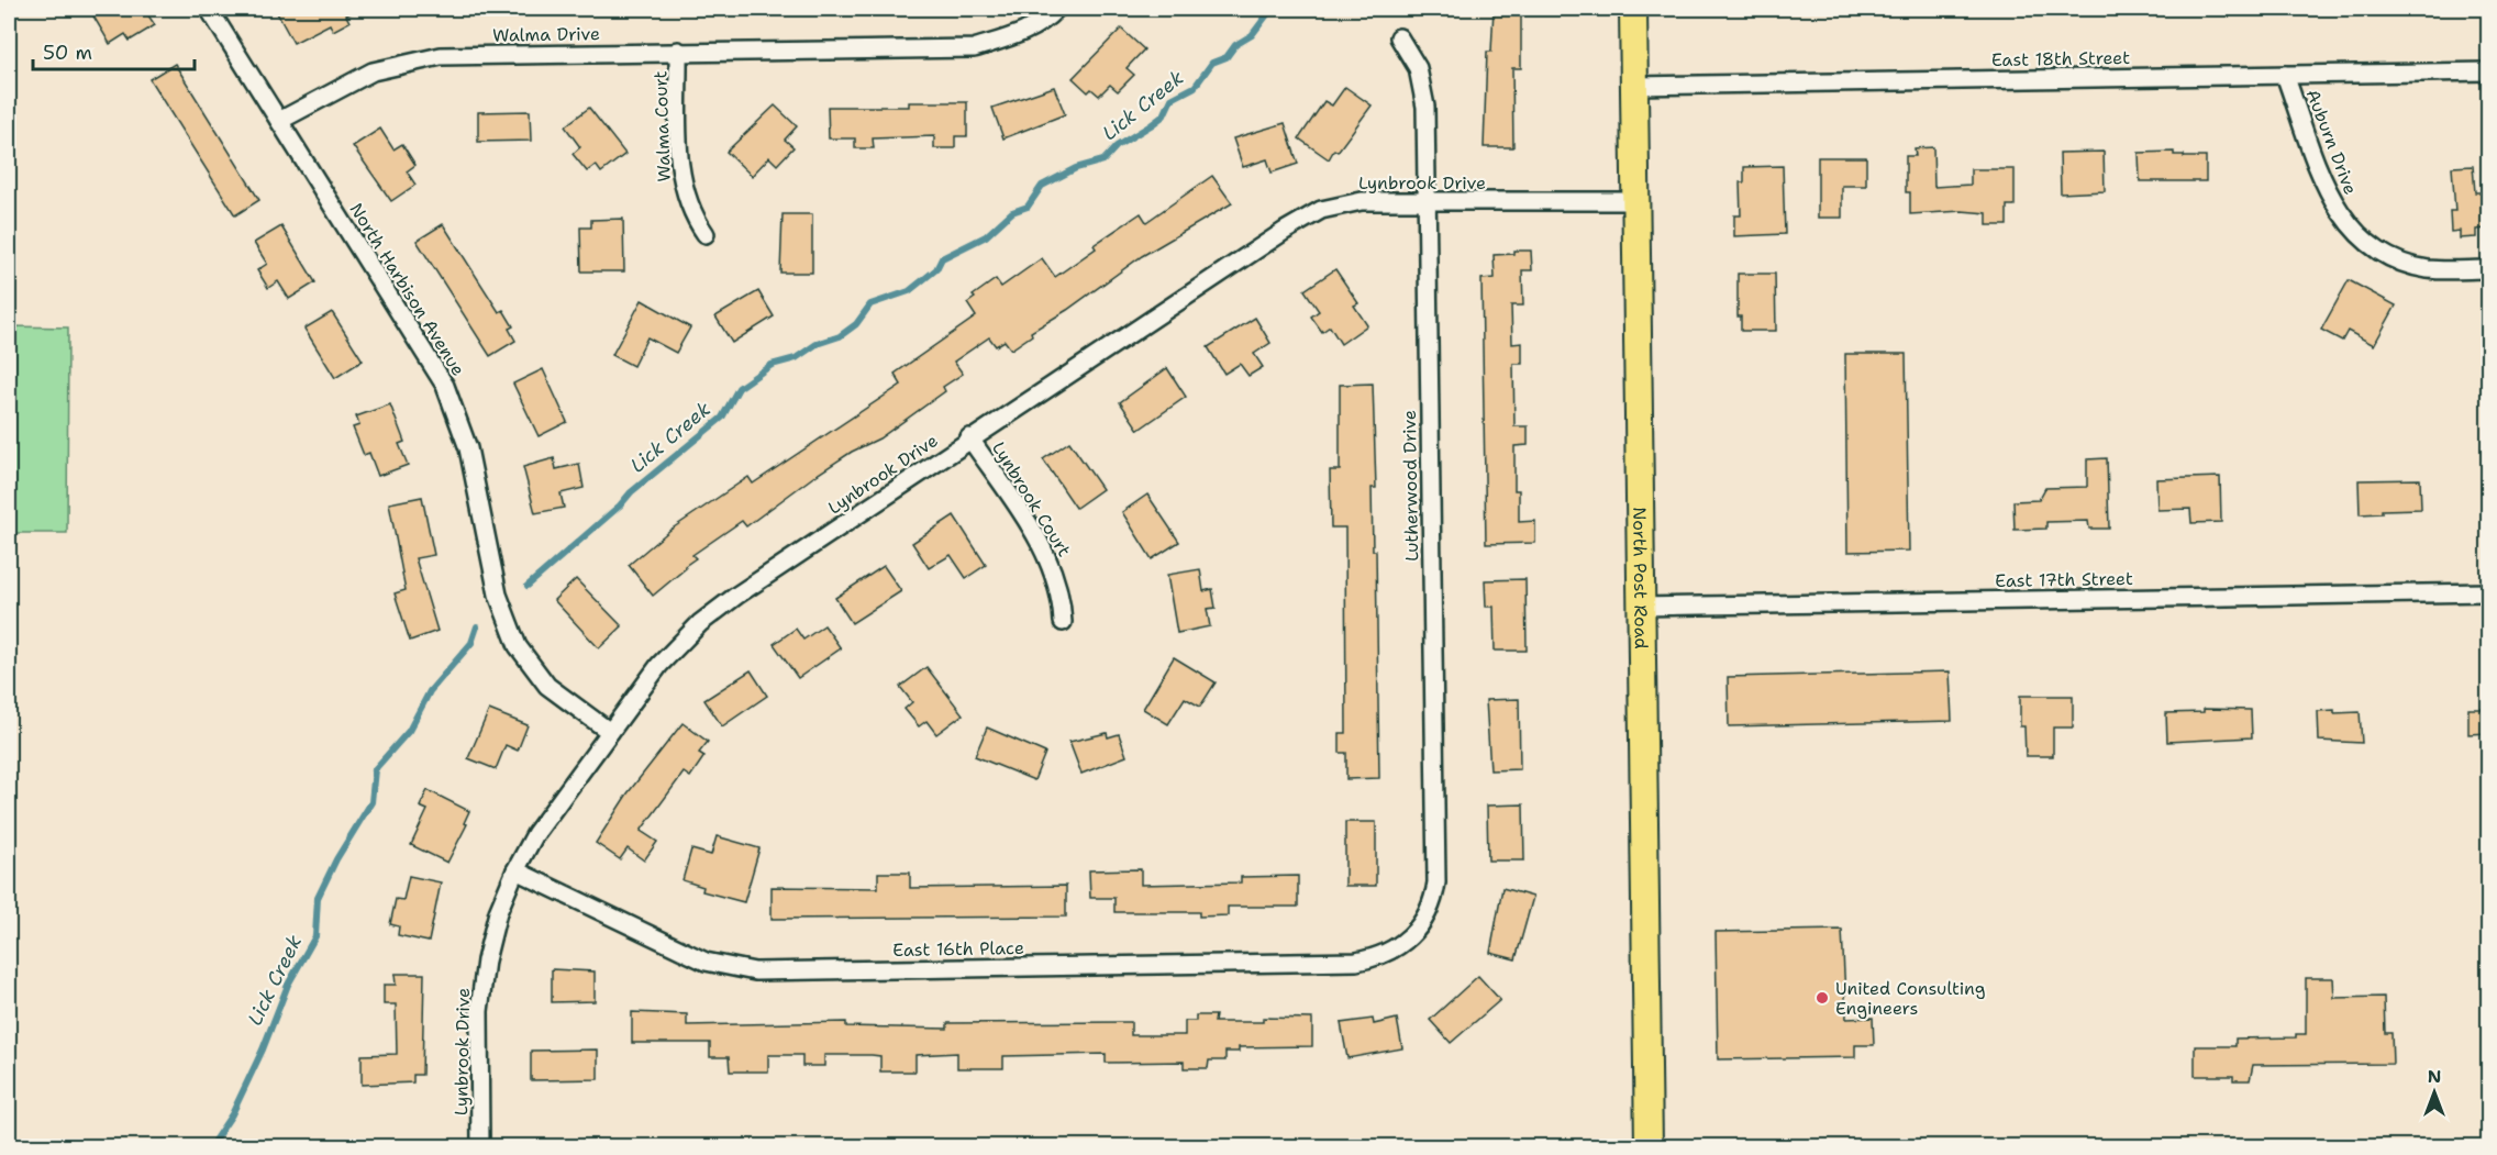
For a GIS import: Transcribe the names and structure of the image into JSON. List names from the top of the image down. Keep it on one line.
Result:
{"streets":{"main road":["North Post Road"],"street":["Walma Drive","East 18th Street","Walma Court","Auburn Drive","Lynbrook Drive","North Harbison Avenue","Lutherwood Drive","Lynbrook Court","East 17th Street","East 16th Place"]},"crossings":[["Walma Drive","Walma Court"],["Walma Drive","North Harbison Avenue"],["East 18th Street","Auburn Drive"],["East 18th Street","North Post Road"],["Lynbrook Drive","North Harbison Avenue"],["Lynbrook Drive","Lutherwood Drive"],["Lynbrook Drive","Lynbrook Court"],["Lynbrook Drive","North Post Road"],["Lynbrook Drive","East 16th Place"],["Lutherwood Drive","East 16th Place"],["North Post Road","East 17th Street"]],"water":["Lick Creek"],"places":["United Consulting Engineers"],"scale_bar":"50 m","north":"top"}
